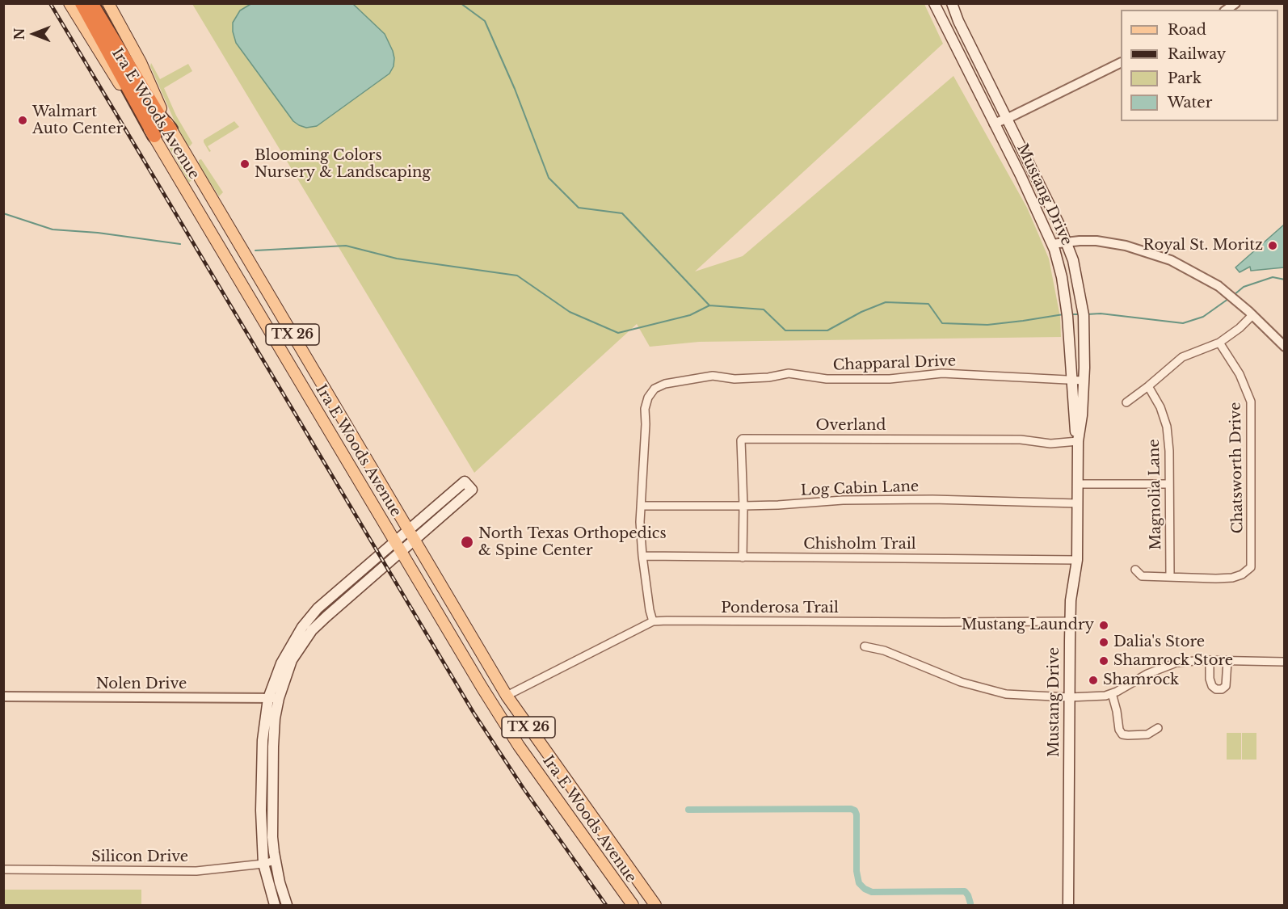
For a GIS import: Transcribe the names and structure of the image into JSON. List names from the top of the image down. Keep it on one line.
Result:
{"streets":{"highway":["TX 26"],"main road":["Ira E Woods Avenue","Mustang Drive"],"street":["Chapparal Drive","Overland","Chatsworth Drive","Log Cabin Lane","Magnolia Lane","Chisholm Trail","Ponderosa Trail","Nolen Drive","Silicon Drive"]},"crossings":[["Ira E Woods Avenue","TX 26"],["Ira E Woods Avenue","Ponderosa Trail"],["Mustang Drive","Chapparal Drive"],["Mustang Drive","Overland"],["Mustang Drive","Log Cabin Lane"],["Mustang Drive","Chisholm Trail"],["Mustang Drive","Ponderosa Trail"],["Chapparal Drive","Log Cabin Lane"],["Chapparal Drive","Chisholm Trail"],["Chapparal Drive","Ponderosa Trail"],["Overland","Log Cabin Lane"],["Overland","Chisholm Trail"],["Chatsworth Drive","Magnolia Lane"]],"places":["Walmart Auto Center","Blooming Colors Nursery & Landscaping","Royal St. Moritz","North Texas Orthopedics & Spine Center","Mustang Laundry","Dalia's Store","Shamrock Store","Shamrock"],"legend":["Road","Railway","Park","Water"],"north":"left"}
